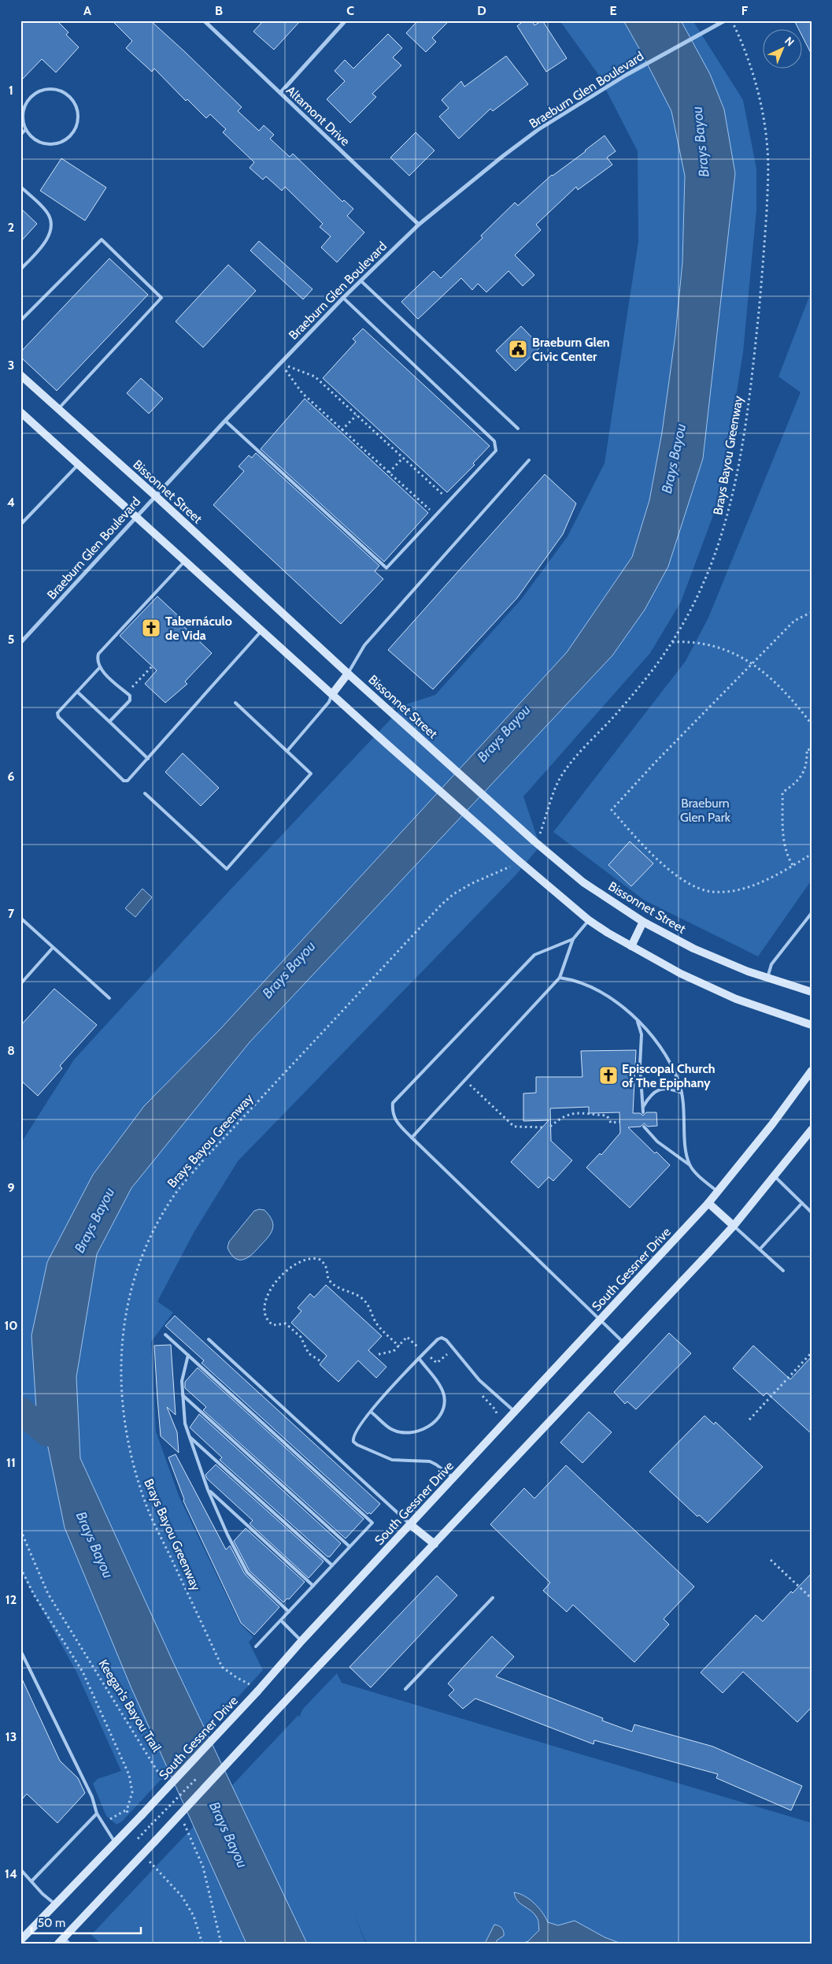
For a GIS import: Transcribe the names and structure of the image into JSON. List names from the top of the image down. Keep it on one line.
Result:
{"streets":{"main road":["Bissonnet Street","South Gessner Drive"],"street":["Braeburn Glen Boulevard","Altamont Drive"],"path":["Brays Bayou Greenway","Keegan's Bayou Trail"]},"crossings":[["Braeburn Glen Boulevard","Altamont Drive"],["Braeburn Glen Boulevard","Bissonnet Street"]],"water":["Brays Bayou"],"parks":["Braeburn Glen Park"],"places":{"public building":["Braeburn Glen Civic Center"],"church":["Tabernáculo de Vida","Episcopal Church of The Epiphany"]},"scale_bar":"50 m","north":"top right","grid":{"columns":["A","B","C","D","E","F"],"rows":["1","2","3","4","5","6","7","8","9","10","11","12","13","14"]}}
